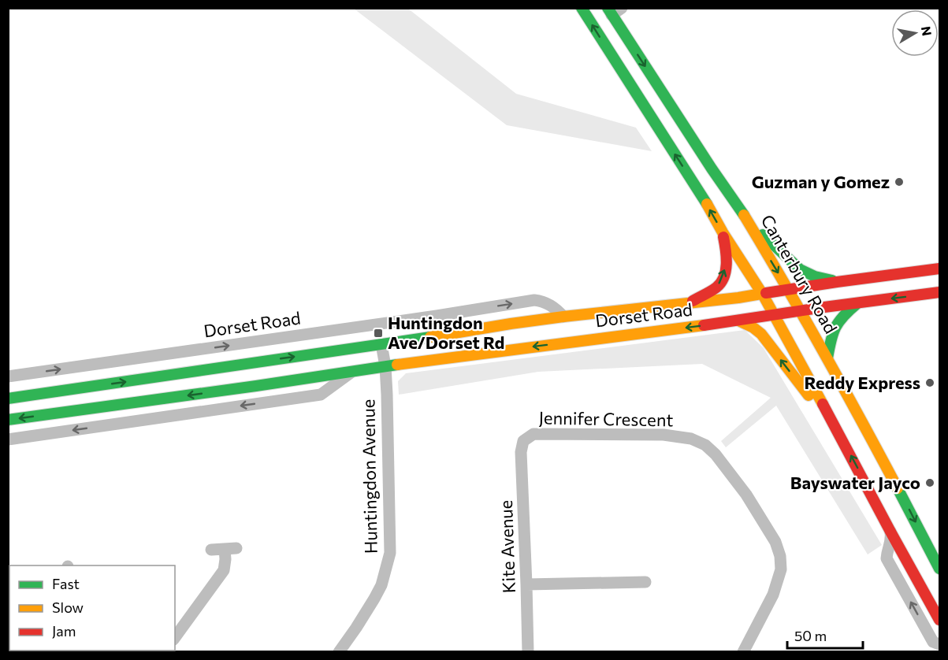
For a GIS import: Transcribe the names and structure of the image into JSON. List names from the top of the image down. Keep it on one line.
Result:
{"streets":{"main road":["Canterbury Road","Dorset Road"],"street":["Jennifer Crescent","Huntingdon Avenue","Kite Avenue"]},"crossings":[["Canterbury Road","Dorset Road"],["Dorset Road","Huntingdon Avenue"],["Jennifer Crescent","Kite Avenue"]],"places":{"other":["Guzman y Gomez","Reddy Express","Bayswater Jayco"],"transit":["Huntingdon Ave/Dorset Rd"]},"legend":["Fast","Slow","Jam"],"scale_bar":"50 m","north":"right"}
